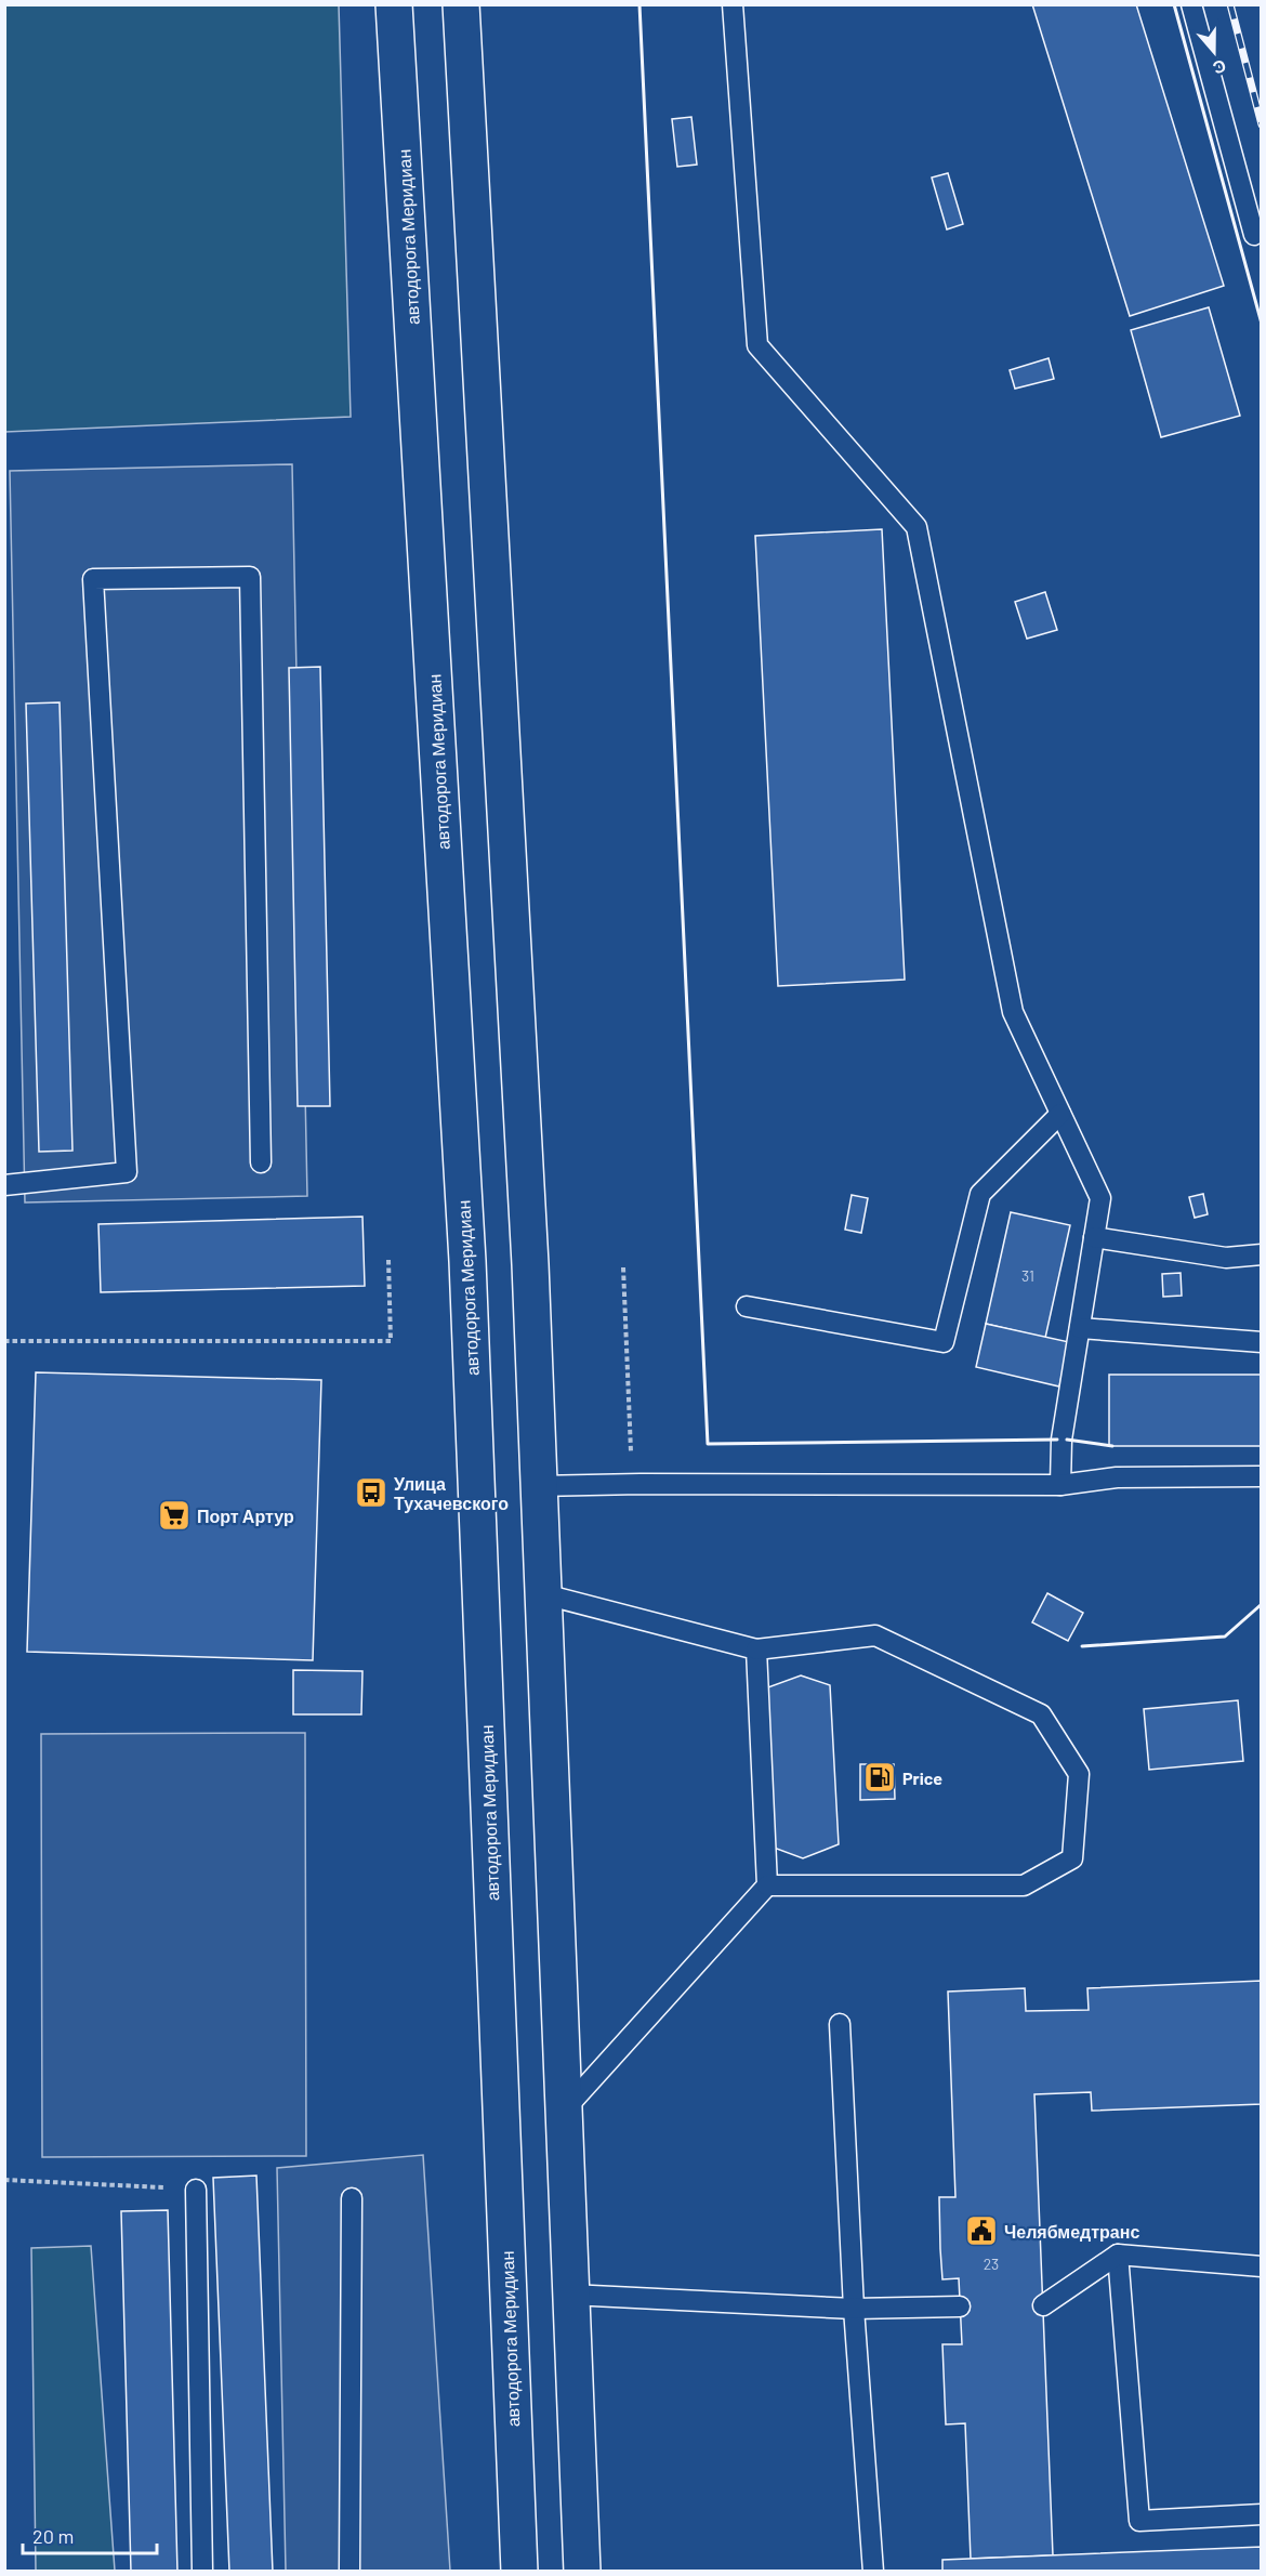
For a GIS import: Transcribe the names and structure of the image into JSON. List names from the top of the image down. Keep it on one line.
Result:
{"streets":{"main road":["автодорога Меридиан"]},"places":{"bus stop":["Улица Тухачевского"],"supermarket":["Порт Артур"],"fuel station":["Price"],"public building":["Челябмедтранс"]},"house_numbers":["31","23"],"scale_bar":"20 m","north":"bottom"}
